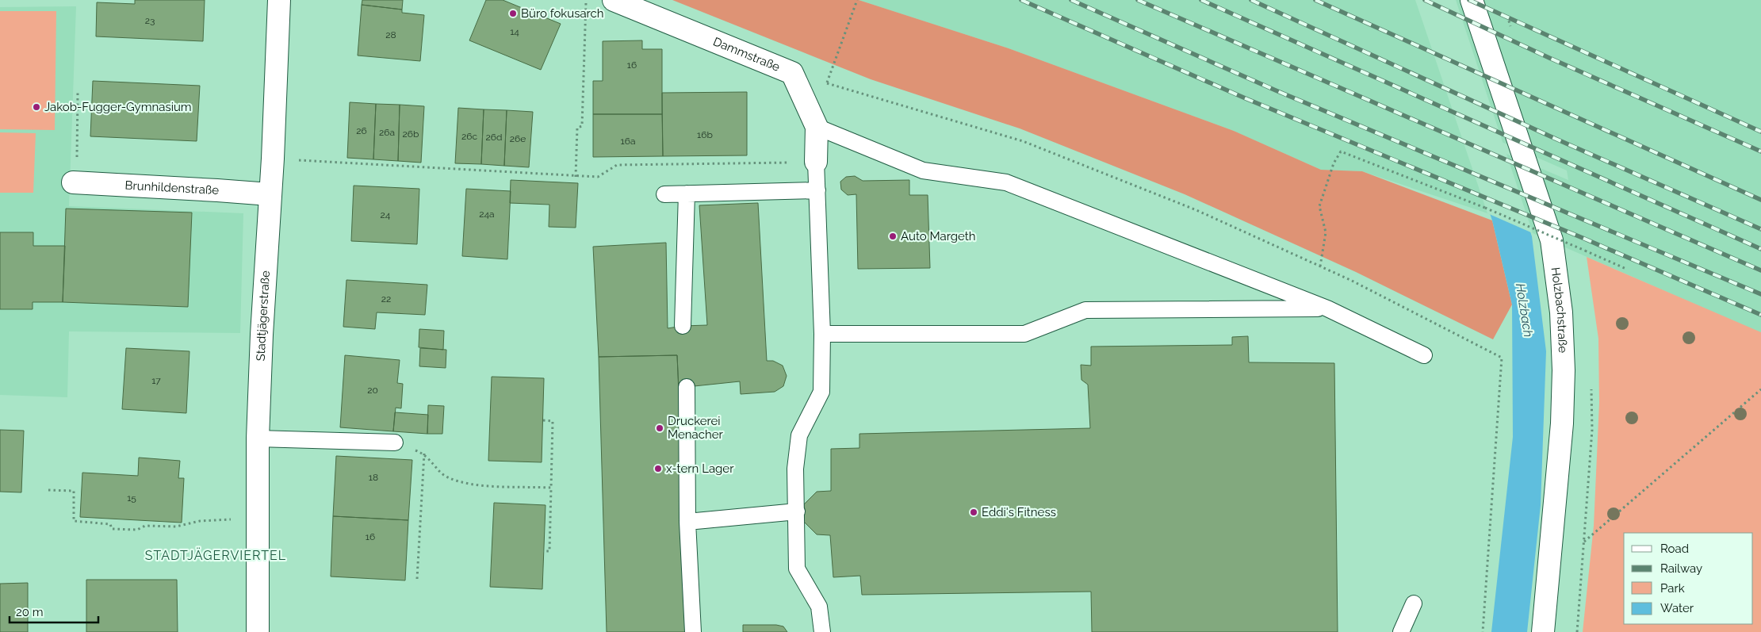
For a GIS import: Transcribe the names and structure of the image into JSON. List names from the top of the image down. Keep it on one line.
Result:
{"streets":{"street":["Dammstraße","Brunhildenstraße","Holzbachstraße","Stadtjägerstraße"]},"crossings":[["Brunhildenstraße","Stadtjägerstraße"]],"districts":["STADTJÄGERVIERTEL"],"water":["Holzbach"],"places":["Büro fokusarch","Jakob-Fugger-Gymnasium","Auto Margeth","Druckerei Menacher","x-tern Lager","Eddi's Fitness"],"house_numbers":["23","14","28","16","26","26a","26b","16b","26c","26d","26e","16a","24a","24","22","17","20","18","15","16"],"legend":["Road","Railway","Park","Water"],"scale_bar":"20 m"}
